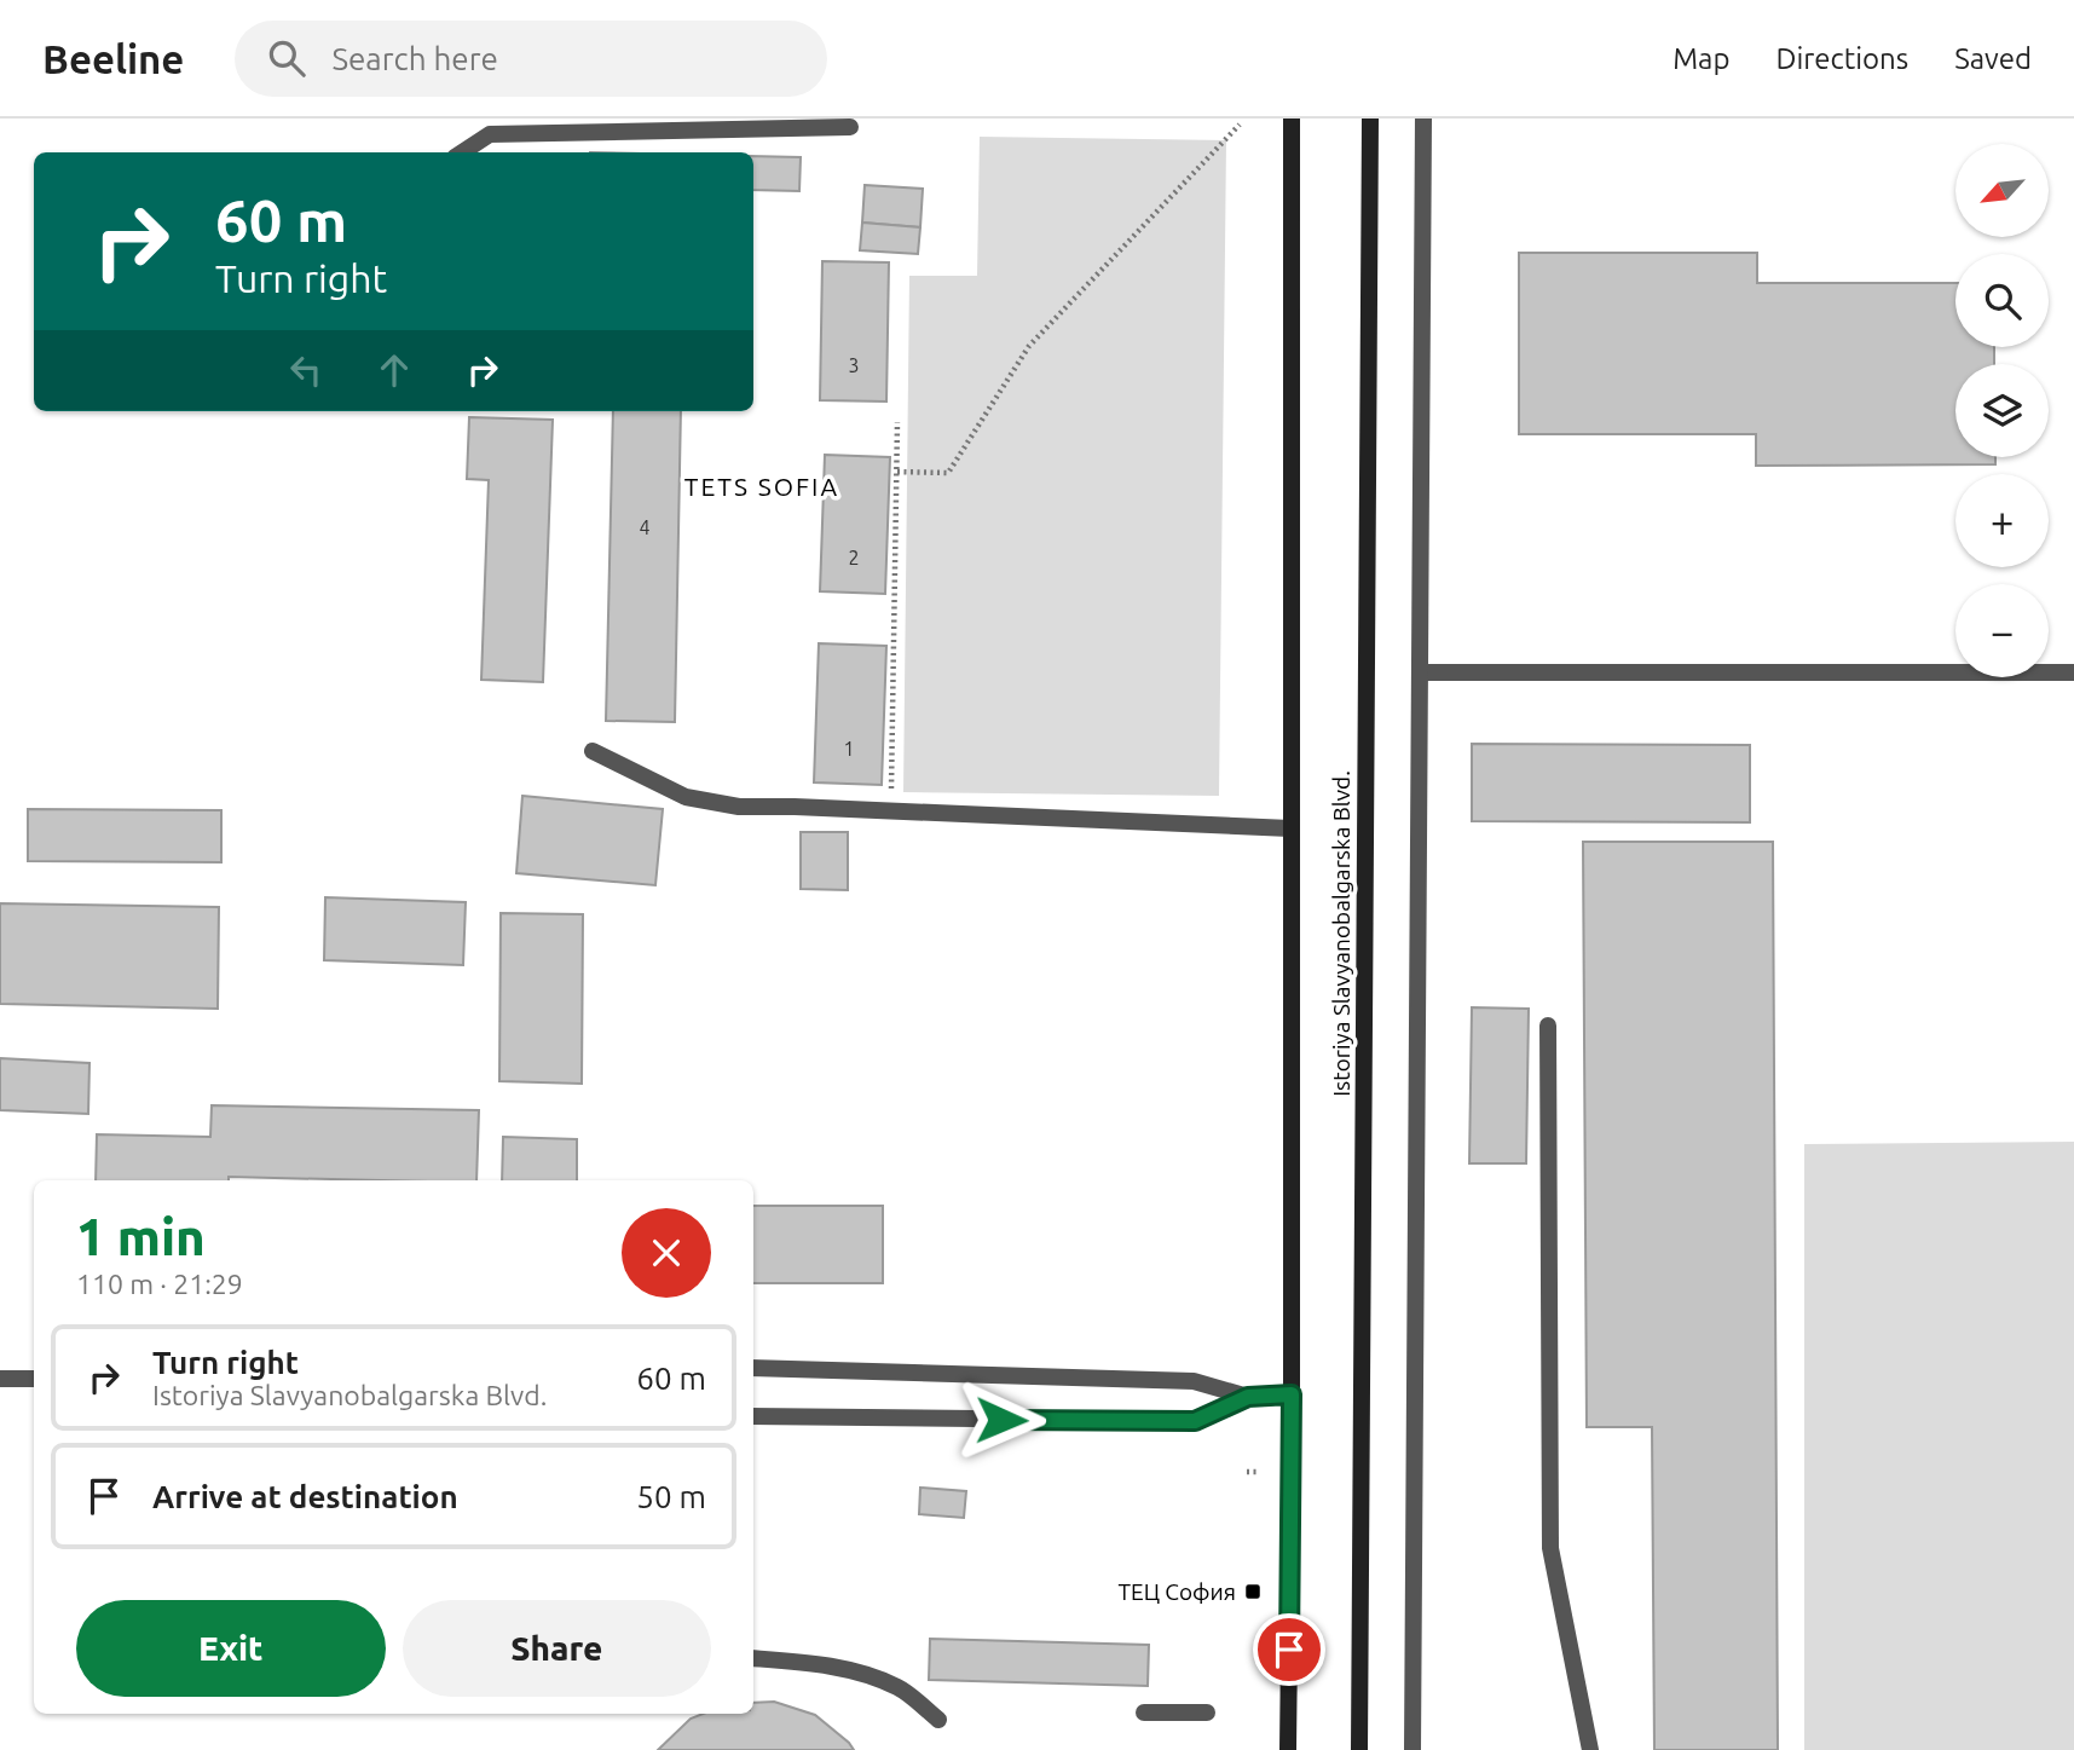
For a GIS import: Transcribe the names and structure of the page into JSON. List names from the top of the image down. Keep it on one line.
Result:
{"streets":{"main road":["Istoriya Slavyanobalgarska Blvd."]},"districts":["TETS SOFIA"],"places":{"transit":["ТЕЦ София"]},"house_numbers":["3","4","2","1"],"north":"bottom left","page":{"header":"Beeline","search":"Search here","nav":["Map","Directions","Saved"],"map_buttons":["+","−"],"turn":["60 m","Turn right"],"heading":["1 min","110 m · 21:29"],"list":[{"name":"Turn right","note":"Istoriya Slavyanobalgarska Blvd.","value":"60 m"},{"name":"Arrive at destination","value":"50 m"}],"buttons":["Exit","Share"]}}
